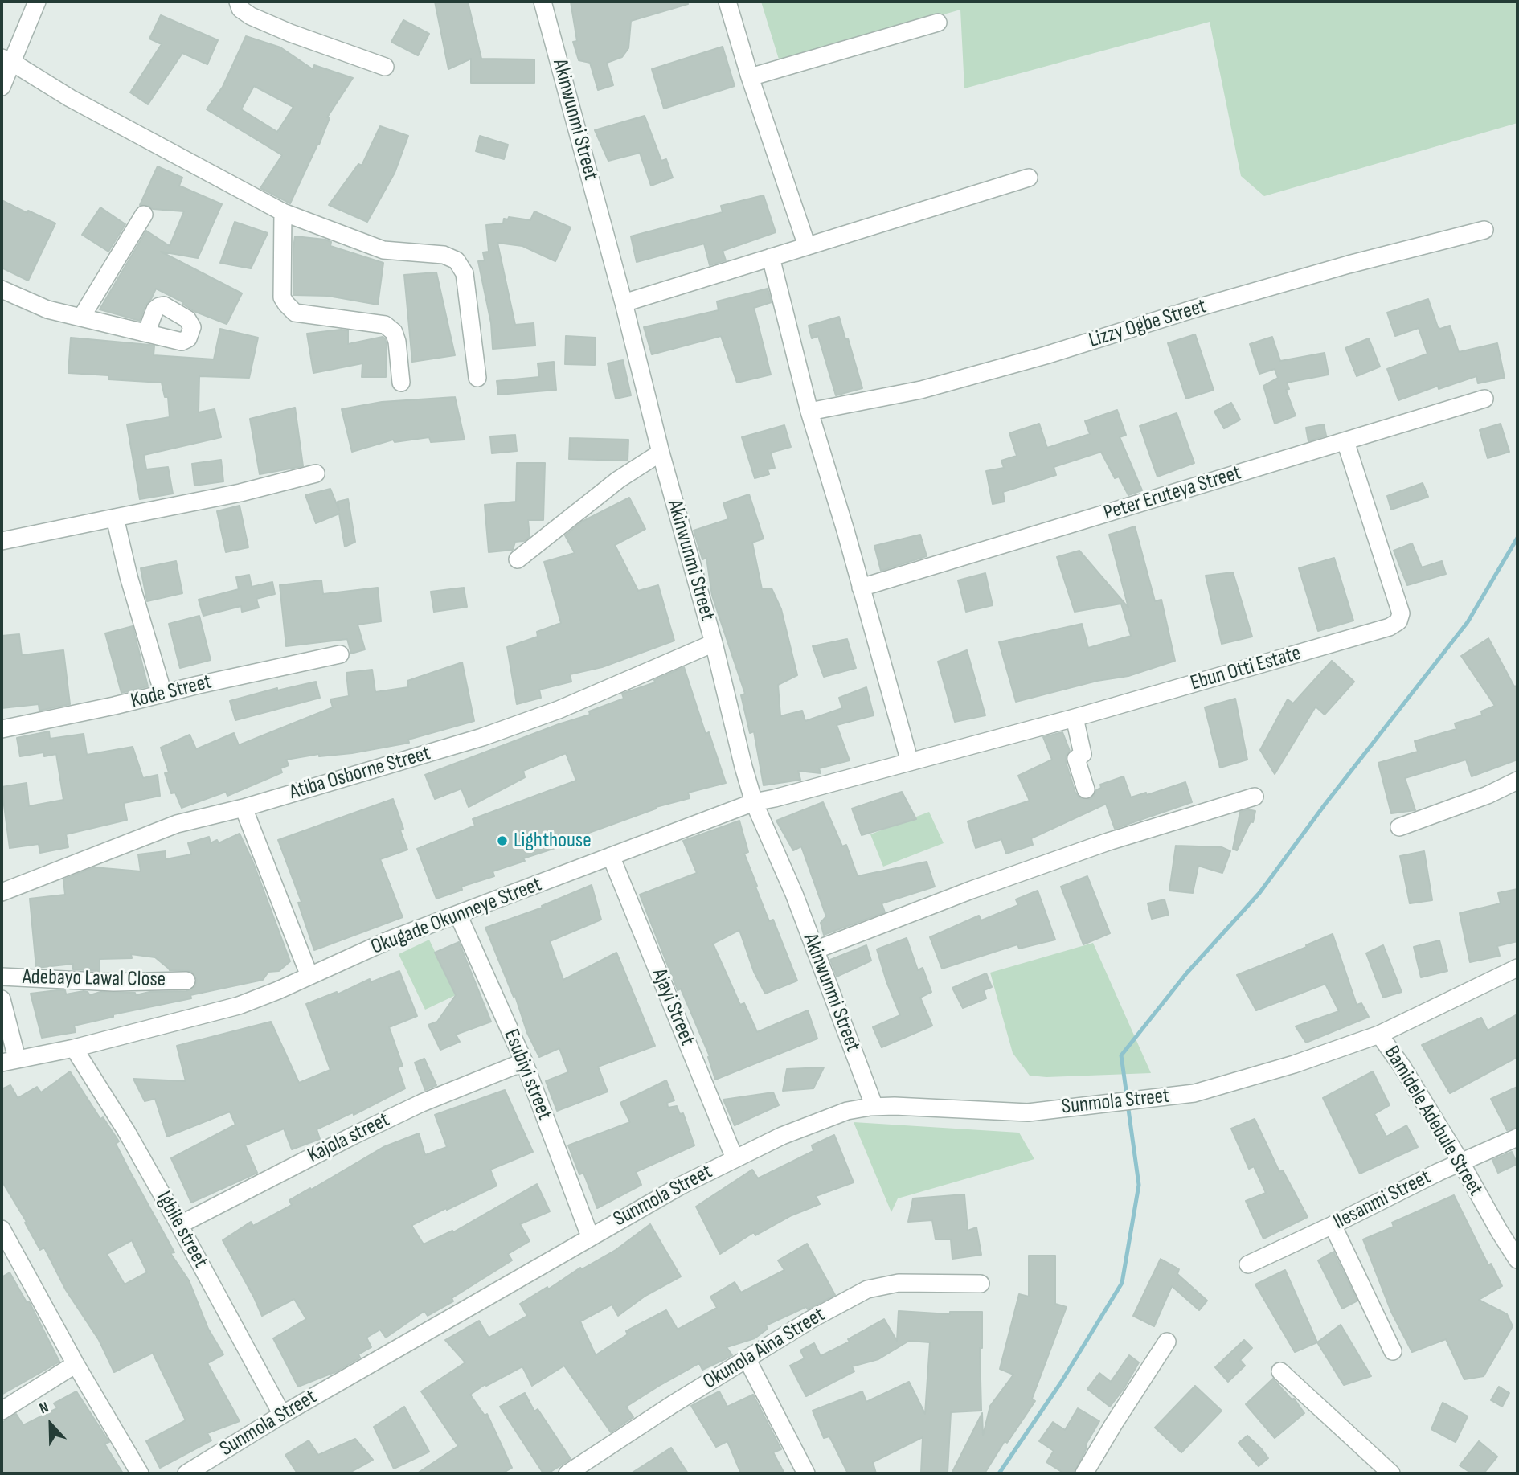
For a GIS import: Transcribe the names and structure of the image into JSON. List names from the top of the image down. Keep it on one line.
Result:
{"streets":{"street":["Akinwunmi Street","Lizzy Ogbe Street","Peter Eruteya Street","Ebun Otti Estate","Kode Street","Atiba Osborne Street","Okugade Okunneye Street","Adebayo Lawal Close","Ajayi Street","Esubiyi street","Sunmola Street","Bamidele Adebule Street","Kajola street","Ilesanmi Street","Igbile street","Okunola Aina Street"]},"crossings":[["Akinwunmi Street","Atiba Osborne Street"],["Akinwunmi Street","Okugade Okunneye Street"],["Akinwunmi Street","Sunmola Street"],["Peter Eruteya Street","Ebun Otti Estate"],["Ebun Otti Estate","Okugade Okunneye Street"],["Okugade Okunneye Street","Ajayi Street"],["Okugade Okunneye Street","Esubiyi street"],["Okugade Okunneye Street","Igbile street"],["Ajayi Street","Sunmola Street"],["Esubiyi street","Sunmola Street"],["Esubiyi street","Kajola street"],["Sunmola Street","Bamidele Adebule Street"],["Sunmola Street","Igbile street"],["Bamidele Adebule Street","Ilesanmi Street"],["Kajola street","Igbile street"]],"places":["Lighthouse"],"north":"top"}
